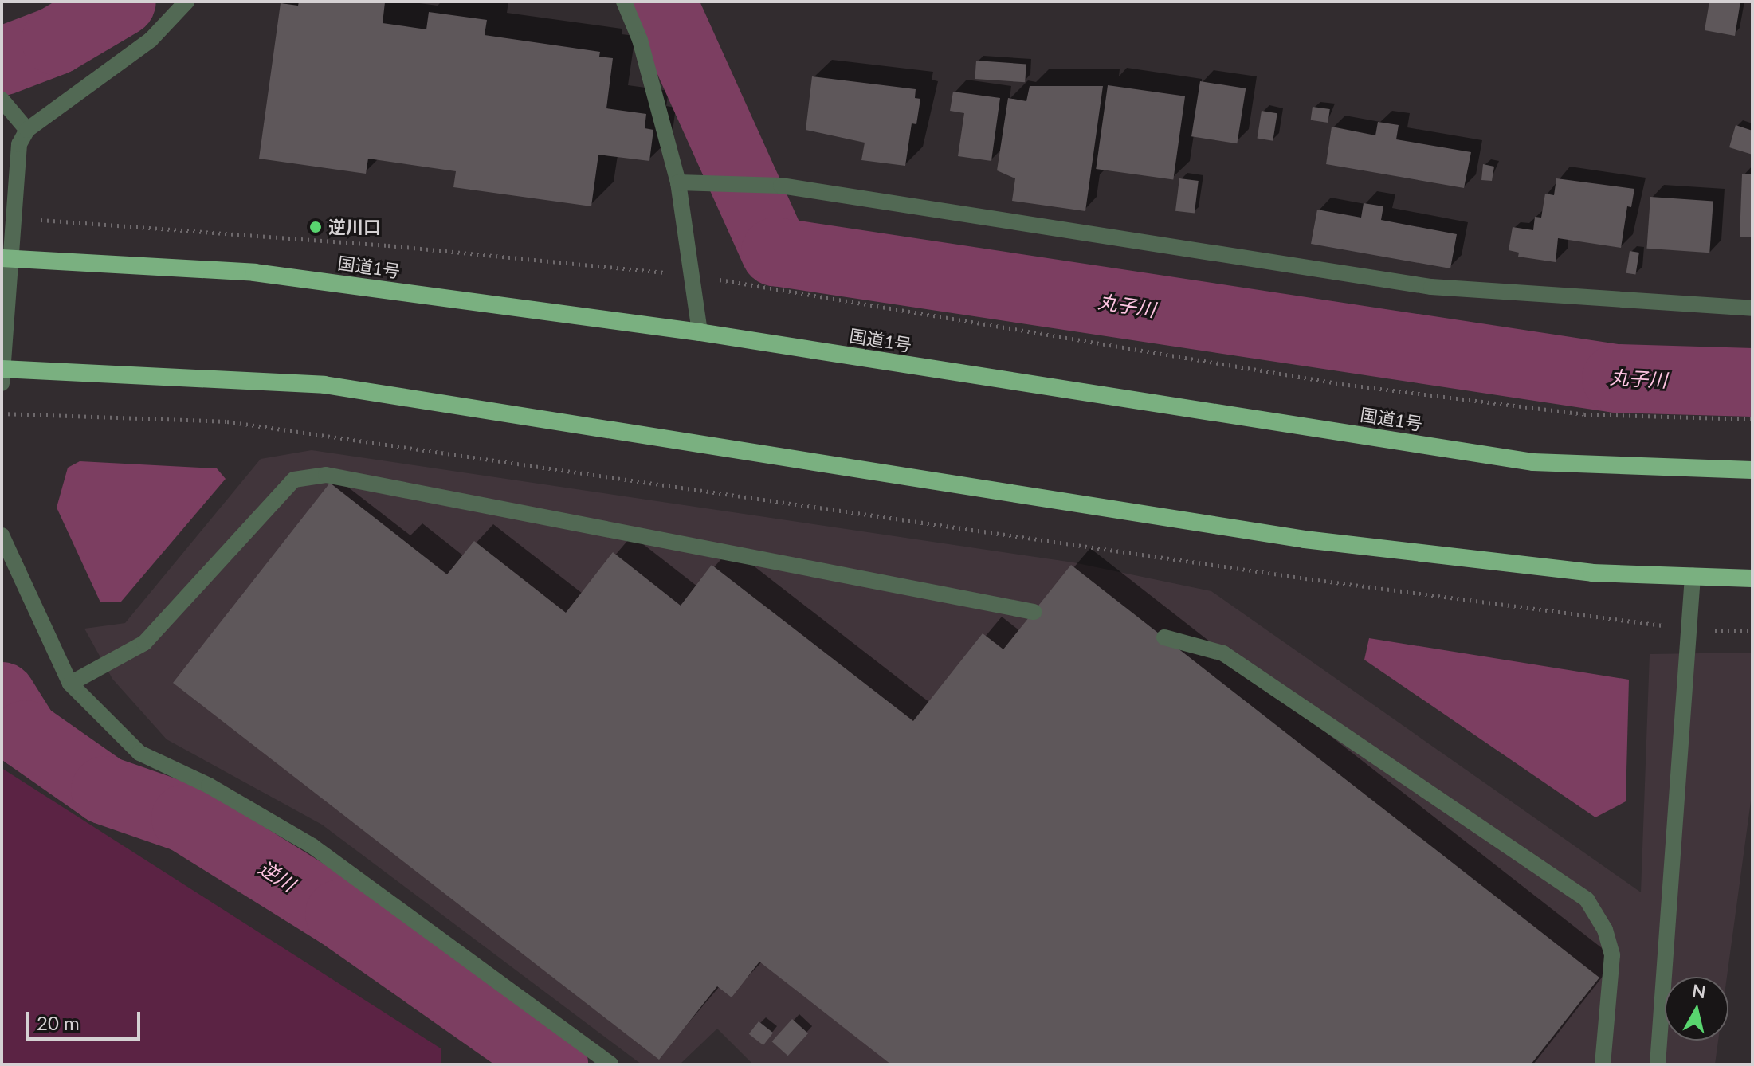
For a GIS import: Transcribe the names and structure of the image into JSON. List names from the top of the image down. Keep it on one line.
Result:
{"streets":{"highway":["国道1号"]},"water":["丸子川","逆川"],"places":["逆川口"],"scale_bar":"20 m","north":"top"}
